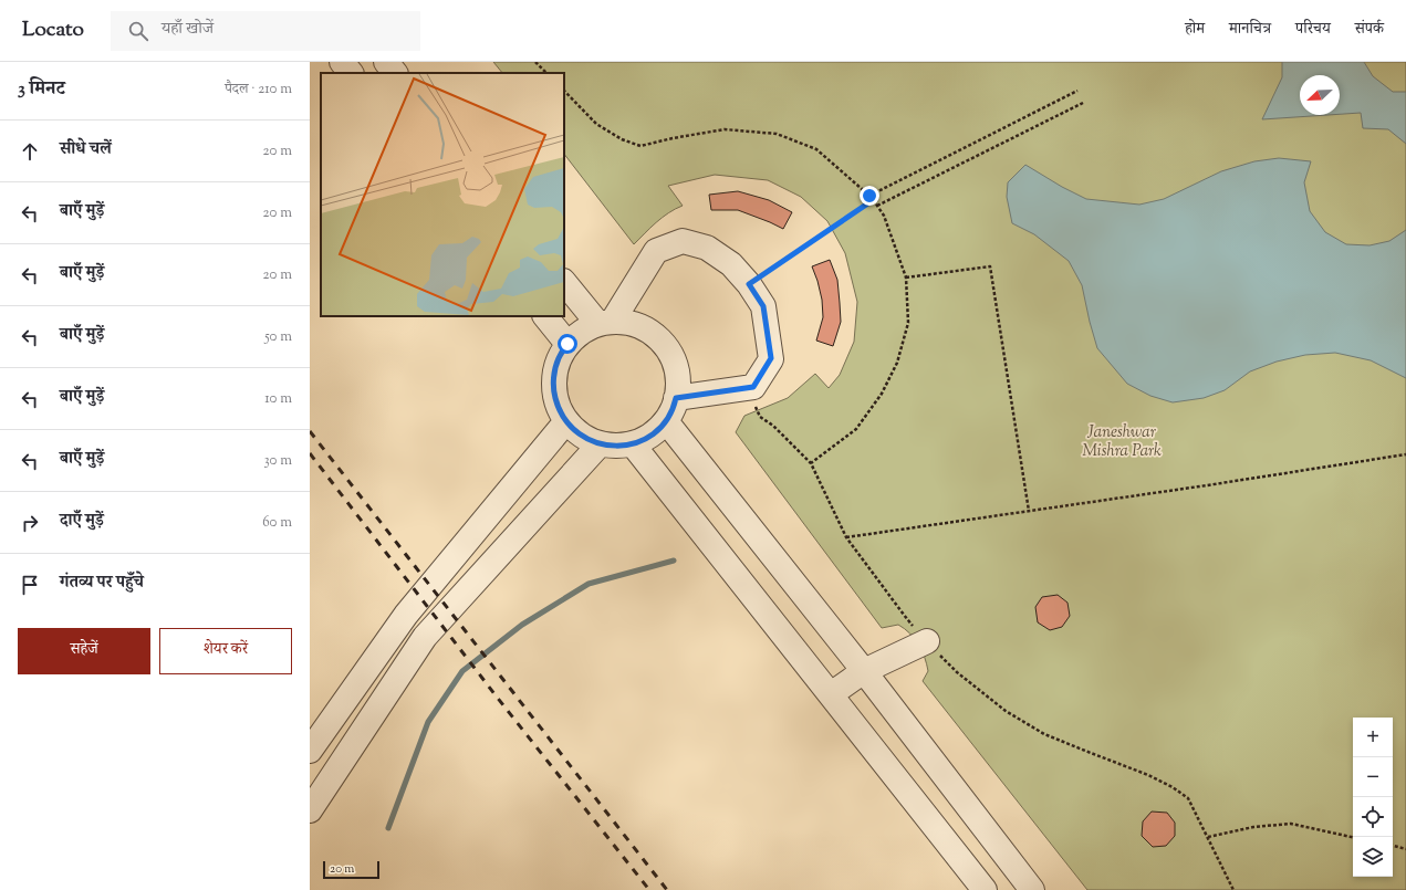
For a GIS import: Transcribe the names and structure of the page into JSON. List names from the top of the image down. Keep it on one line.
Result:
{"parks":["Janeshwar Mishra Park"],"scale_bar":"20 m","north":"bottom left","page":{"header":"Locato","search":"यहाँ खोजें","nav":["होम","मानचित्र","परिचय","संपर्क"],"heading":["3 मिनट","पैदल · 210 m"],"list":[["सीधे चलें","20 m"],["बाएँ मुड़ें","20 m"],["बाएँ मुड़ें","20 m"],["बाएँ मुड़ें","50 m"],["बाएँ मुड़ें","10 m"],["बाएँ मुड़ें","30 m"],["दाएँ मुड़ें","60 m"],"गंतव्य पर पहुँचे"],"buttons":["सहेजें","शेयर करें"],"map_buttons":["+","−"],"scale":"20 m"}}
